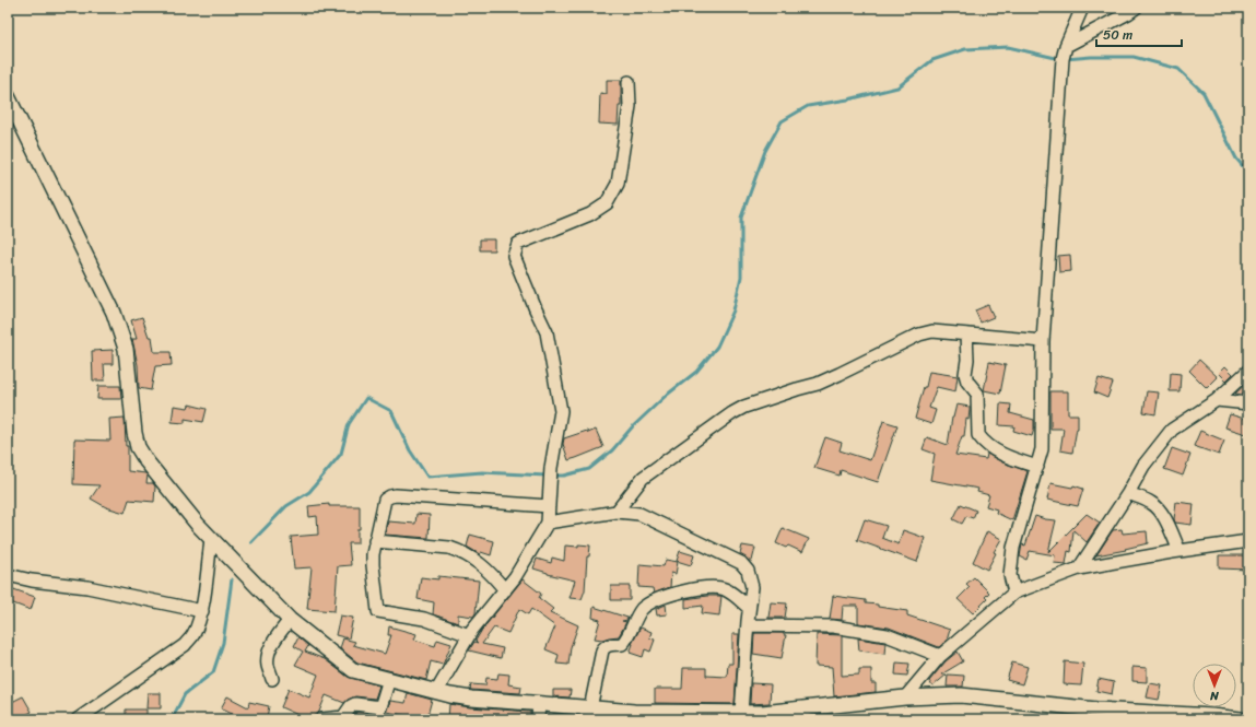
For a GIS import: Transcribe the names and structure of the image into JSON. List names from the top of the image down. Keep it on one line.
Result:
{"scale_bar":"50 m","north":"bottom"}
